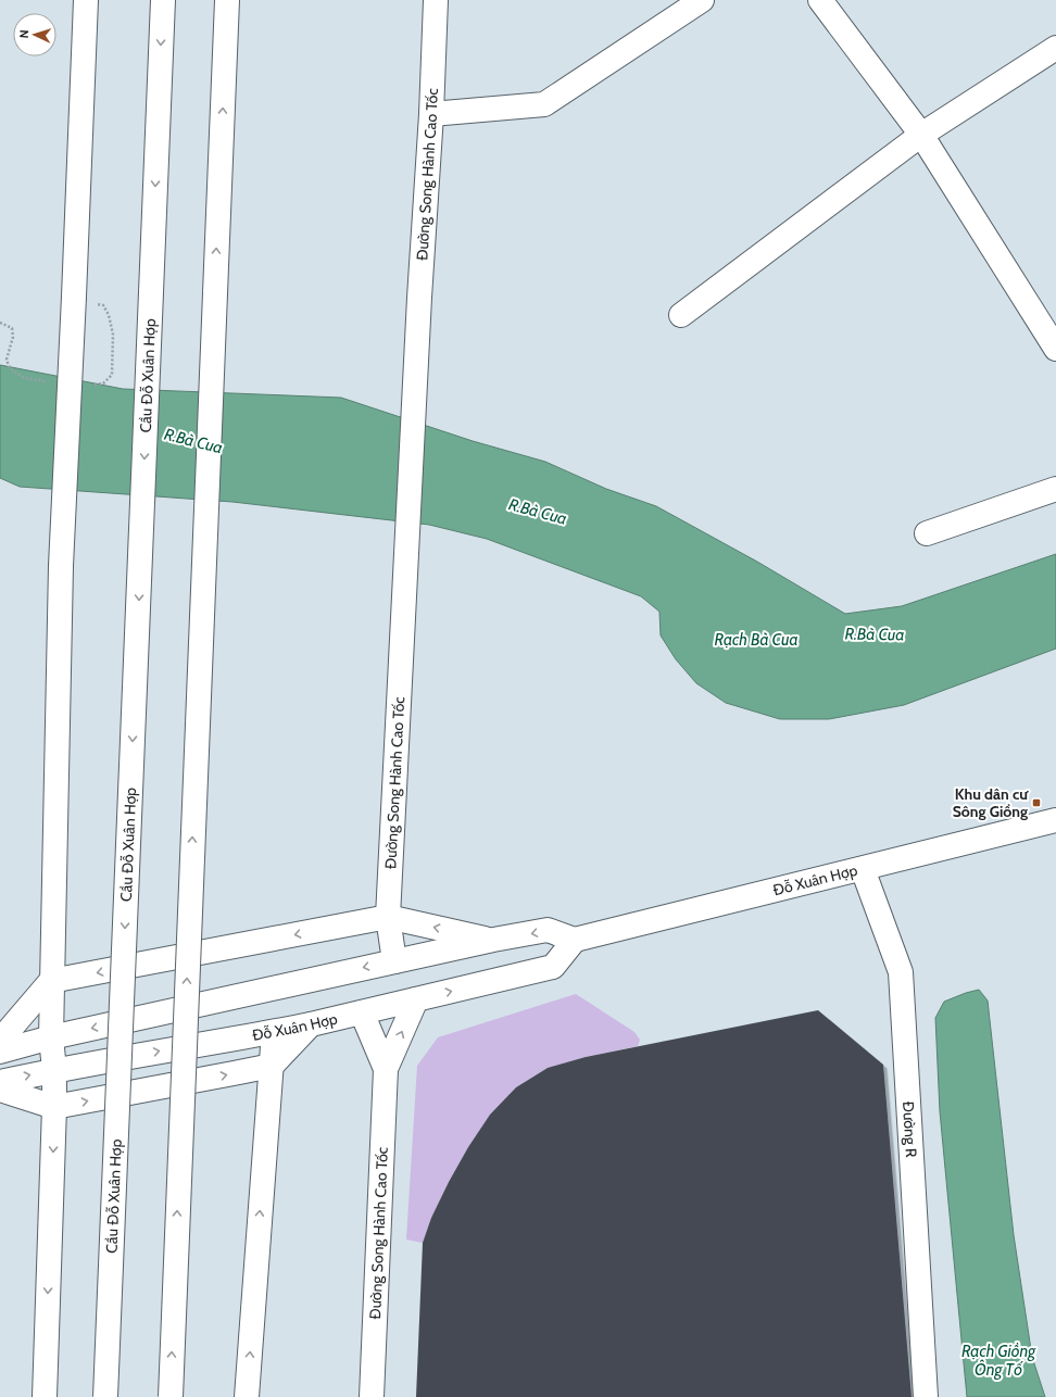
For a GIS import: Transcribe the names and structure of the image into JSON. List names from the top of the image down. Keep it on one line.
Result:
{"streets":{"main road":["Đường Song Hành Cao Tốc","Cầu Đỗ Xuân Hợp","Đỗ Xuân Hợp","Đường R"]},"crossings":[["Đường Song Hành Cao Tốc","Đỗ Xuân Hợp"],["Đỗ Xuân Hợp","Đường R"]],"water":["R.Bà Cua","Rạch Bà Cua","Rạch Giồng Ông Tố"],"places":{"transit":["Khu dân cư Sông Giồng"]},"north":"left"}
